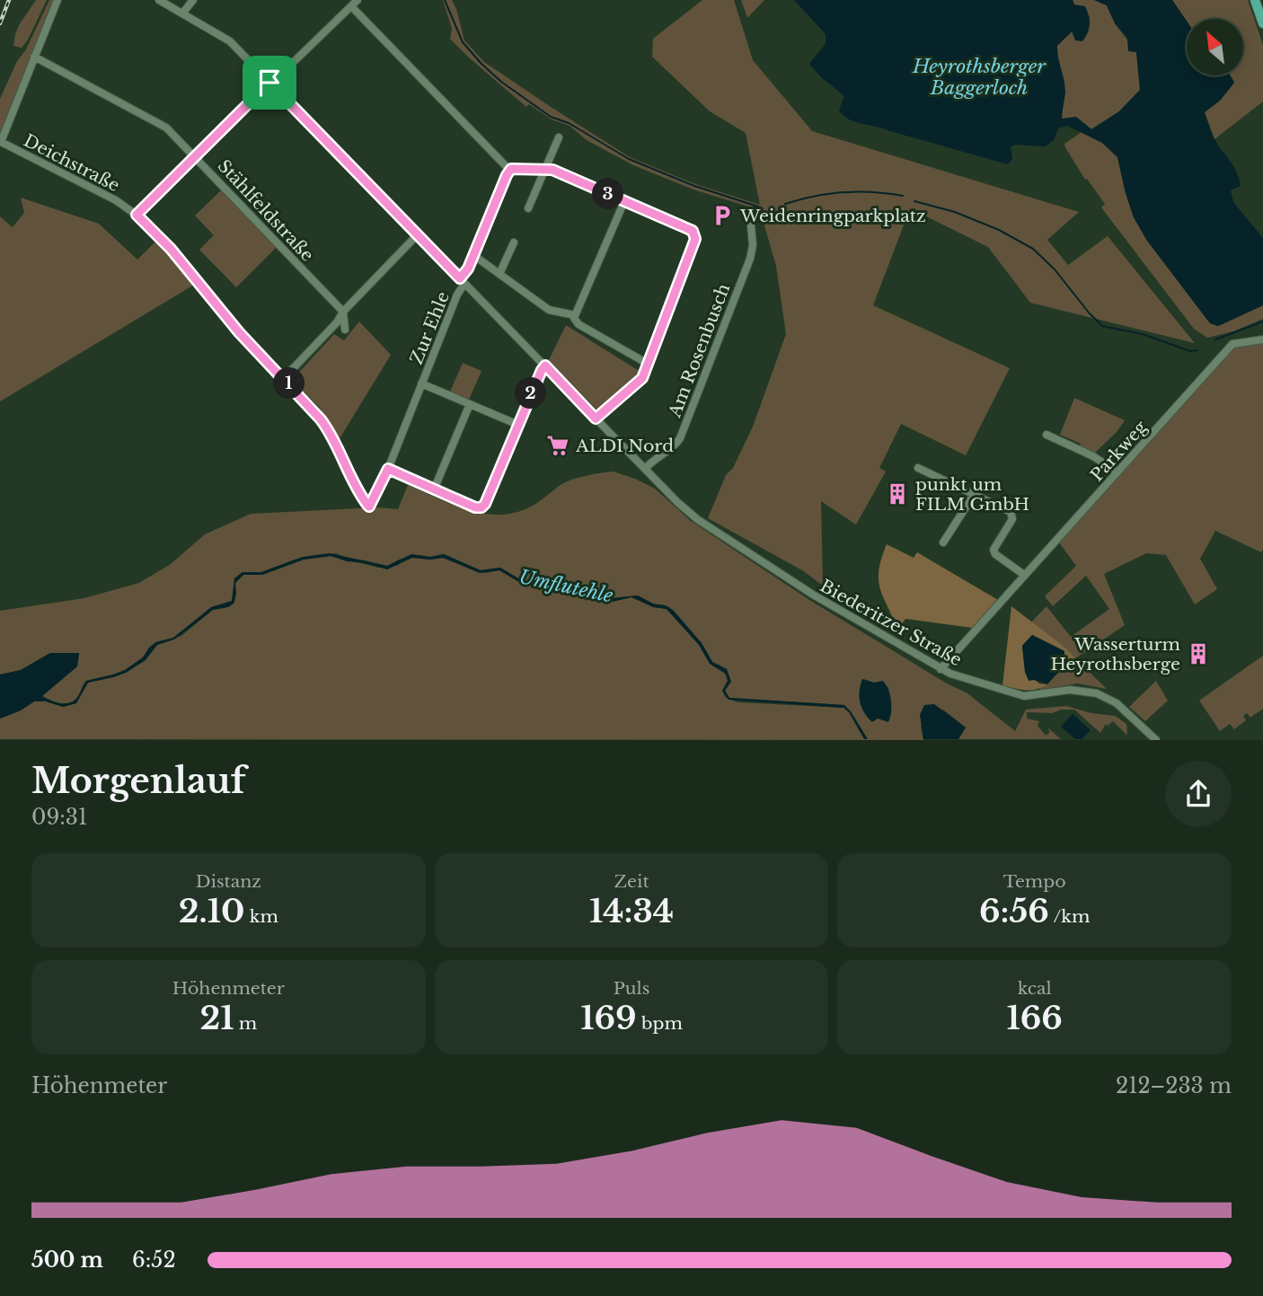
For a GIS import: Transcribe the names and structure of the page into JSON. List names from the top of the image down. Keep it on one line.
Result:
{"streets":{"street":["Deichstraße","Stählfeldstraße","Zur Ehle","Am Rosenbusch","Parkweg","Biederitzer Straße"]},"crossings":[["Deichstraße","Stählfeldstraße"],["Deichstraße","Zur Ehle"],["Zur Ehle","Biederitzer Straße"],["Am Rosenbusch","Biederitzer Straße"],["Parkweg","Biederitzer Straße"]],"water":["Heyrothsberger Baggerloch","Umflutehle"],"places":{"parking":["Weidenringparkplatz"],"supermarket":["ALDI Nord"],"building":["punkt um FILM GmbH","Wasserturm Heyrothsberge"]},"north":"top left","page":{"pins":["3","1","2"],"heading":["Morgenlauf","09:31"],"stats":[["Distanz","2.10 km"],["Zeit","14:34"],["Tempo","6:56 /km"],["Höhenmeter","21 m"],["Puls","169 bpm"],["kcal","166"]],"chart":["Höhenmeter","212–233 m"],"list":[{"name":"500 m","note":"6:52"}]}}
